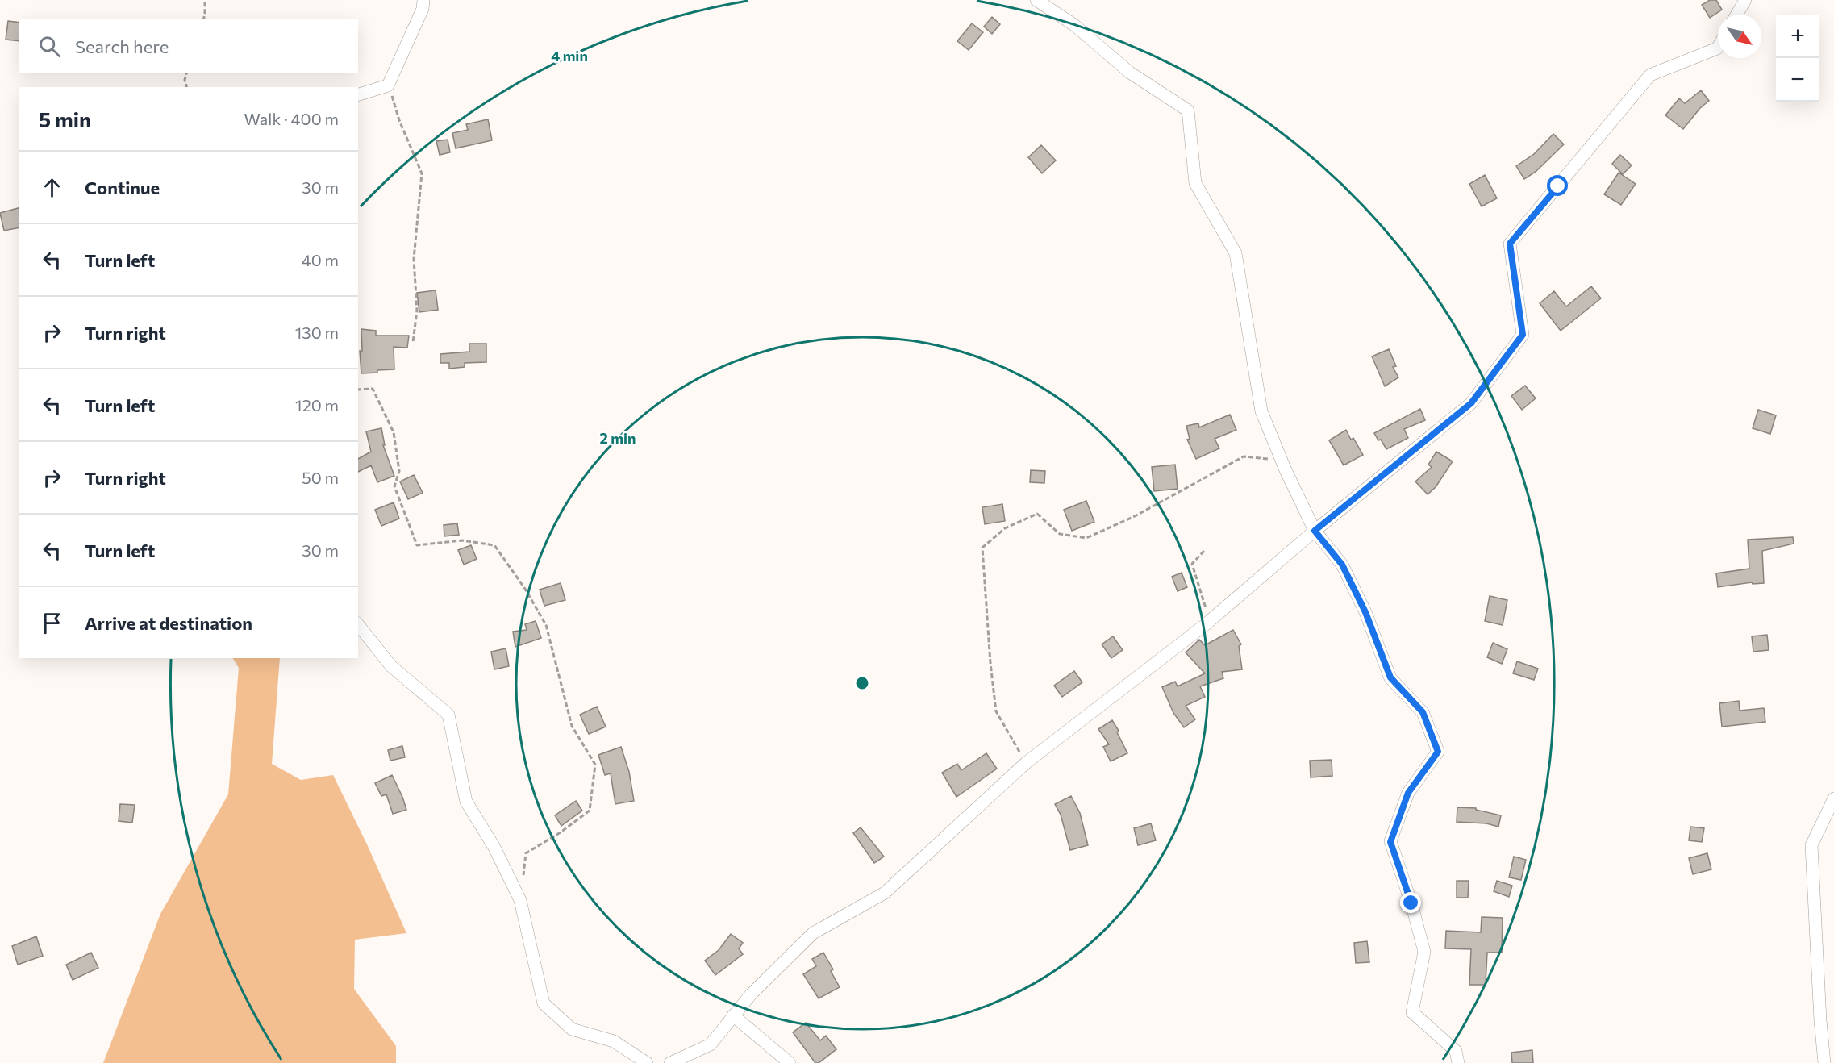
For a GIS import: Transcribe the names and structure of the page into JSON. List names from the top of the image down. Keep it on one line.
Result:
{"north":"bottom right","page":{"map_buttons":["+","−"],"search":"Search here","heading":["5 min","Walk · 400 m"],"list":[["Continue","30 m"],["Turn left","40 m"],["Turn right","130 m"],["Turn left","120 m"],["Turn right","50 m"],["Turn left","30 m"],"Arrive at destination"]},"rings":["4 min","2 min"]}
